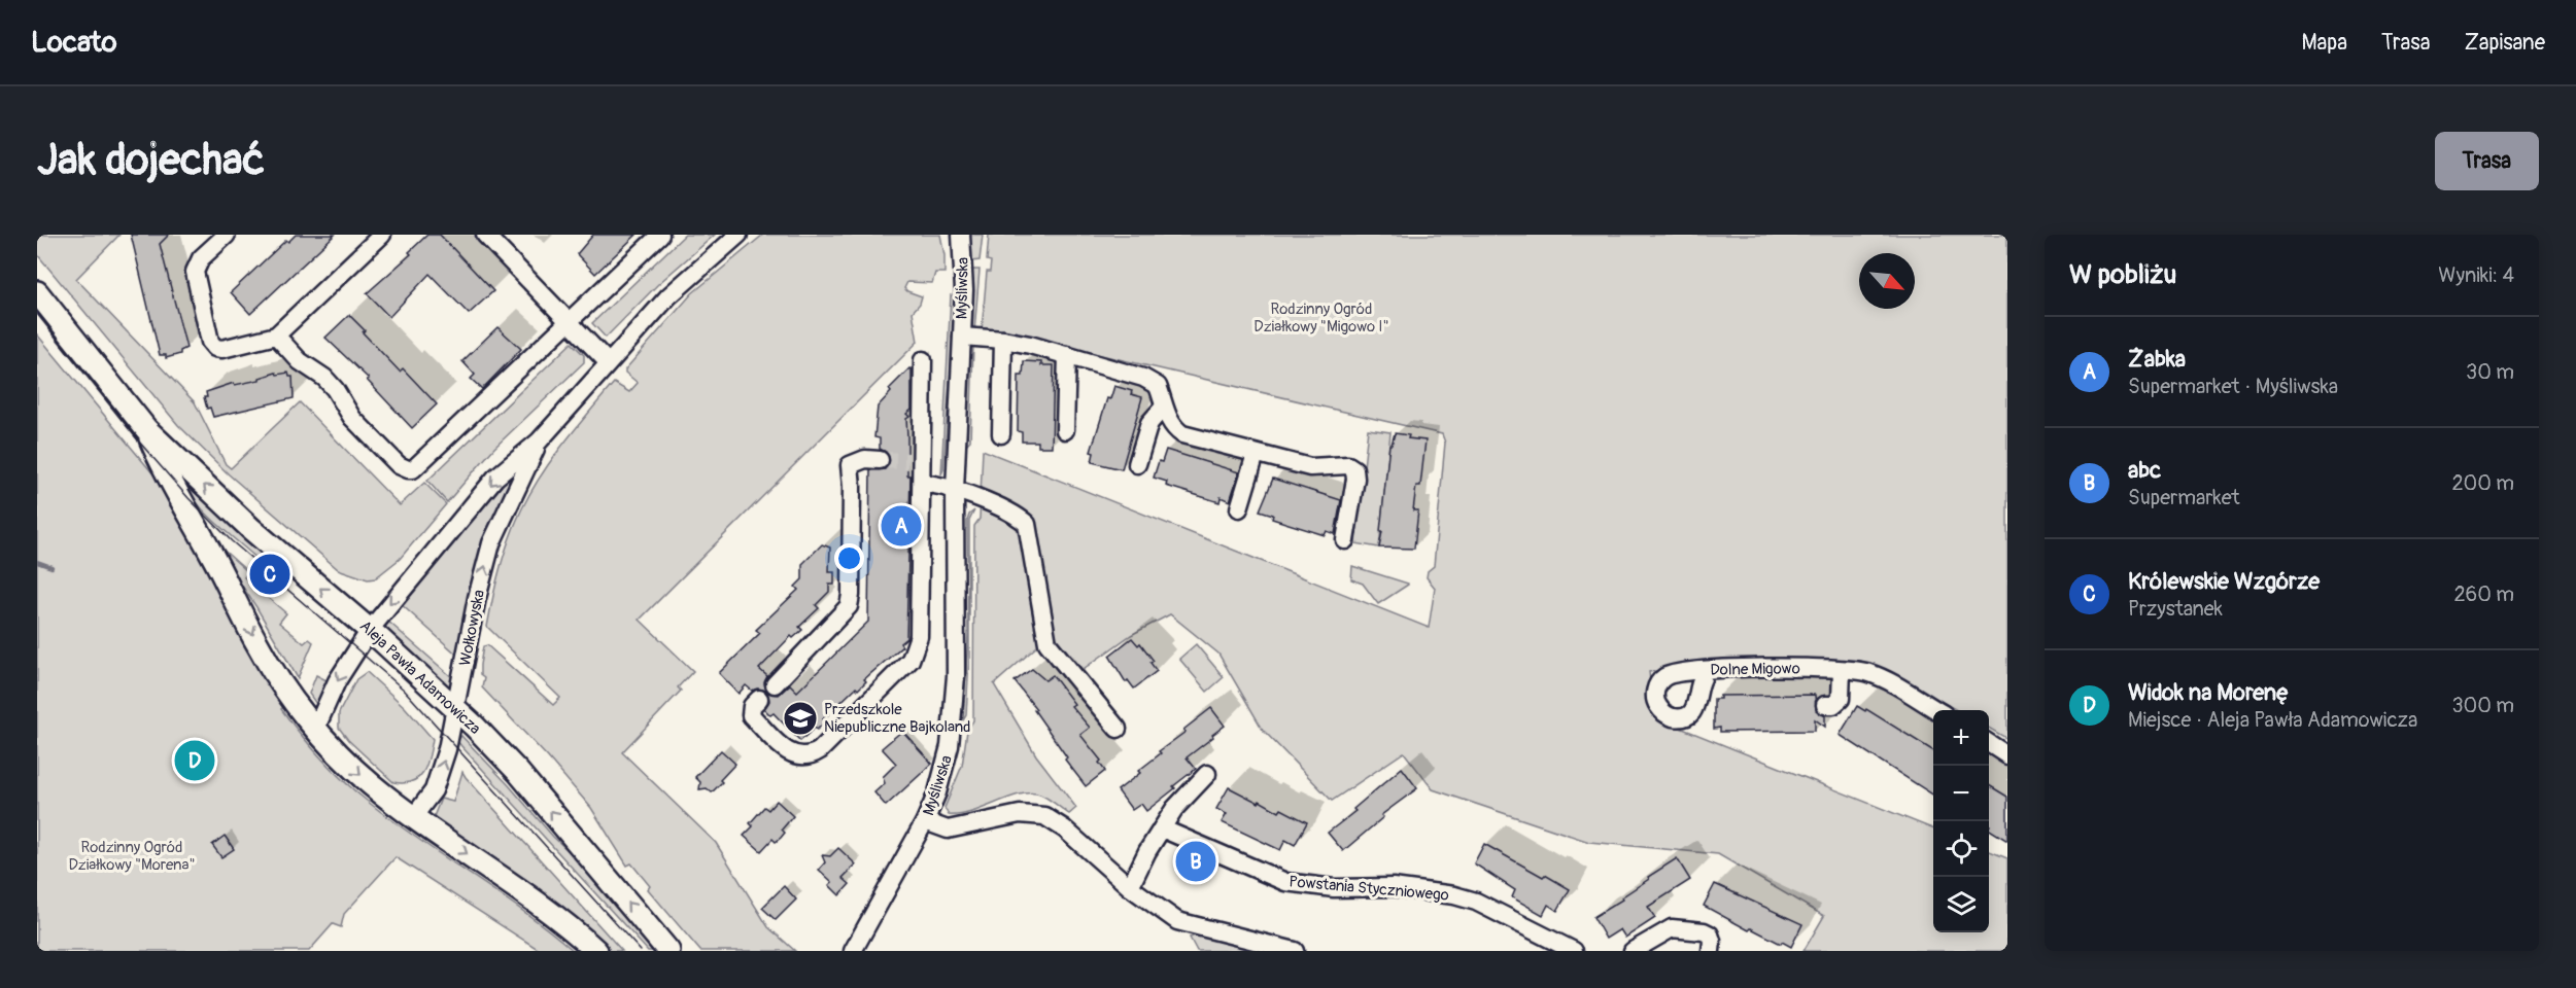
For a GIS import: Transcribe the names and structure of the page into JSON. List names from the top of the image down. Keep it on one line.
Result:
{"streets":{"main road":["Aleja Pawła Adamowicza"],"street":["Myśliwska","Wołkowyska","Dolne Migowo","Powstania Styczniowego"]},"crossings":[["Wołkowyska","Aleja Pawła Adamowicza"]],"parks":["Rodzinny Ogród Działkowy \"Migowo I\"","Rodzinny Ogród Działkowy \"Morena\""],"places":{"school or university":["Przedszkole Niepubliczne Bajkoland"]},"north":"bottom right","page":{"header":"Locato","nav":["Mapa","Trasa","Zapisane"],"buttons":"Trasa","title":"Jak dojechać","heading":["W pobliżu","Wyniki: 4"],"list":[{"mark":"A","name":"Żabka","note":"Supermarket · Myśliwska","value":"30 m"},{"mark":"B","name":"abc","note":"Supermarket","value":"200 m"},{"mark":"C","name":"Królewskie Wzgórze","note":"Przystanek","value":"260 m"},{"mark":"D","name":"Widok na Morenę","note":"Miejsce · Aleja Pawła Adamowicza","value":"300 m"}],"pins":["A","C","D","B"],"map_buttons":["+","−"]}}
